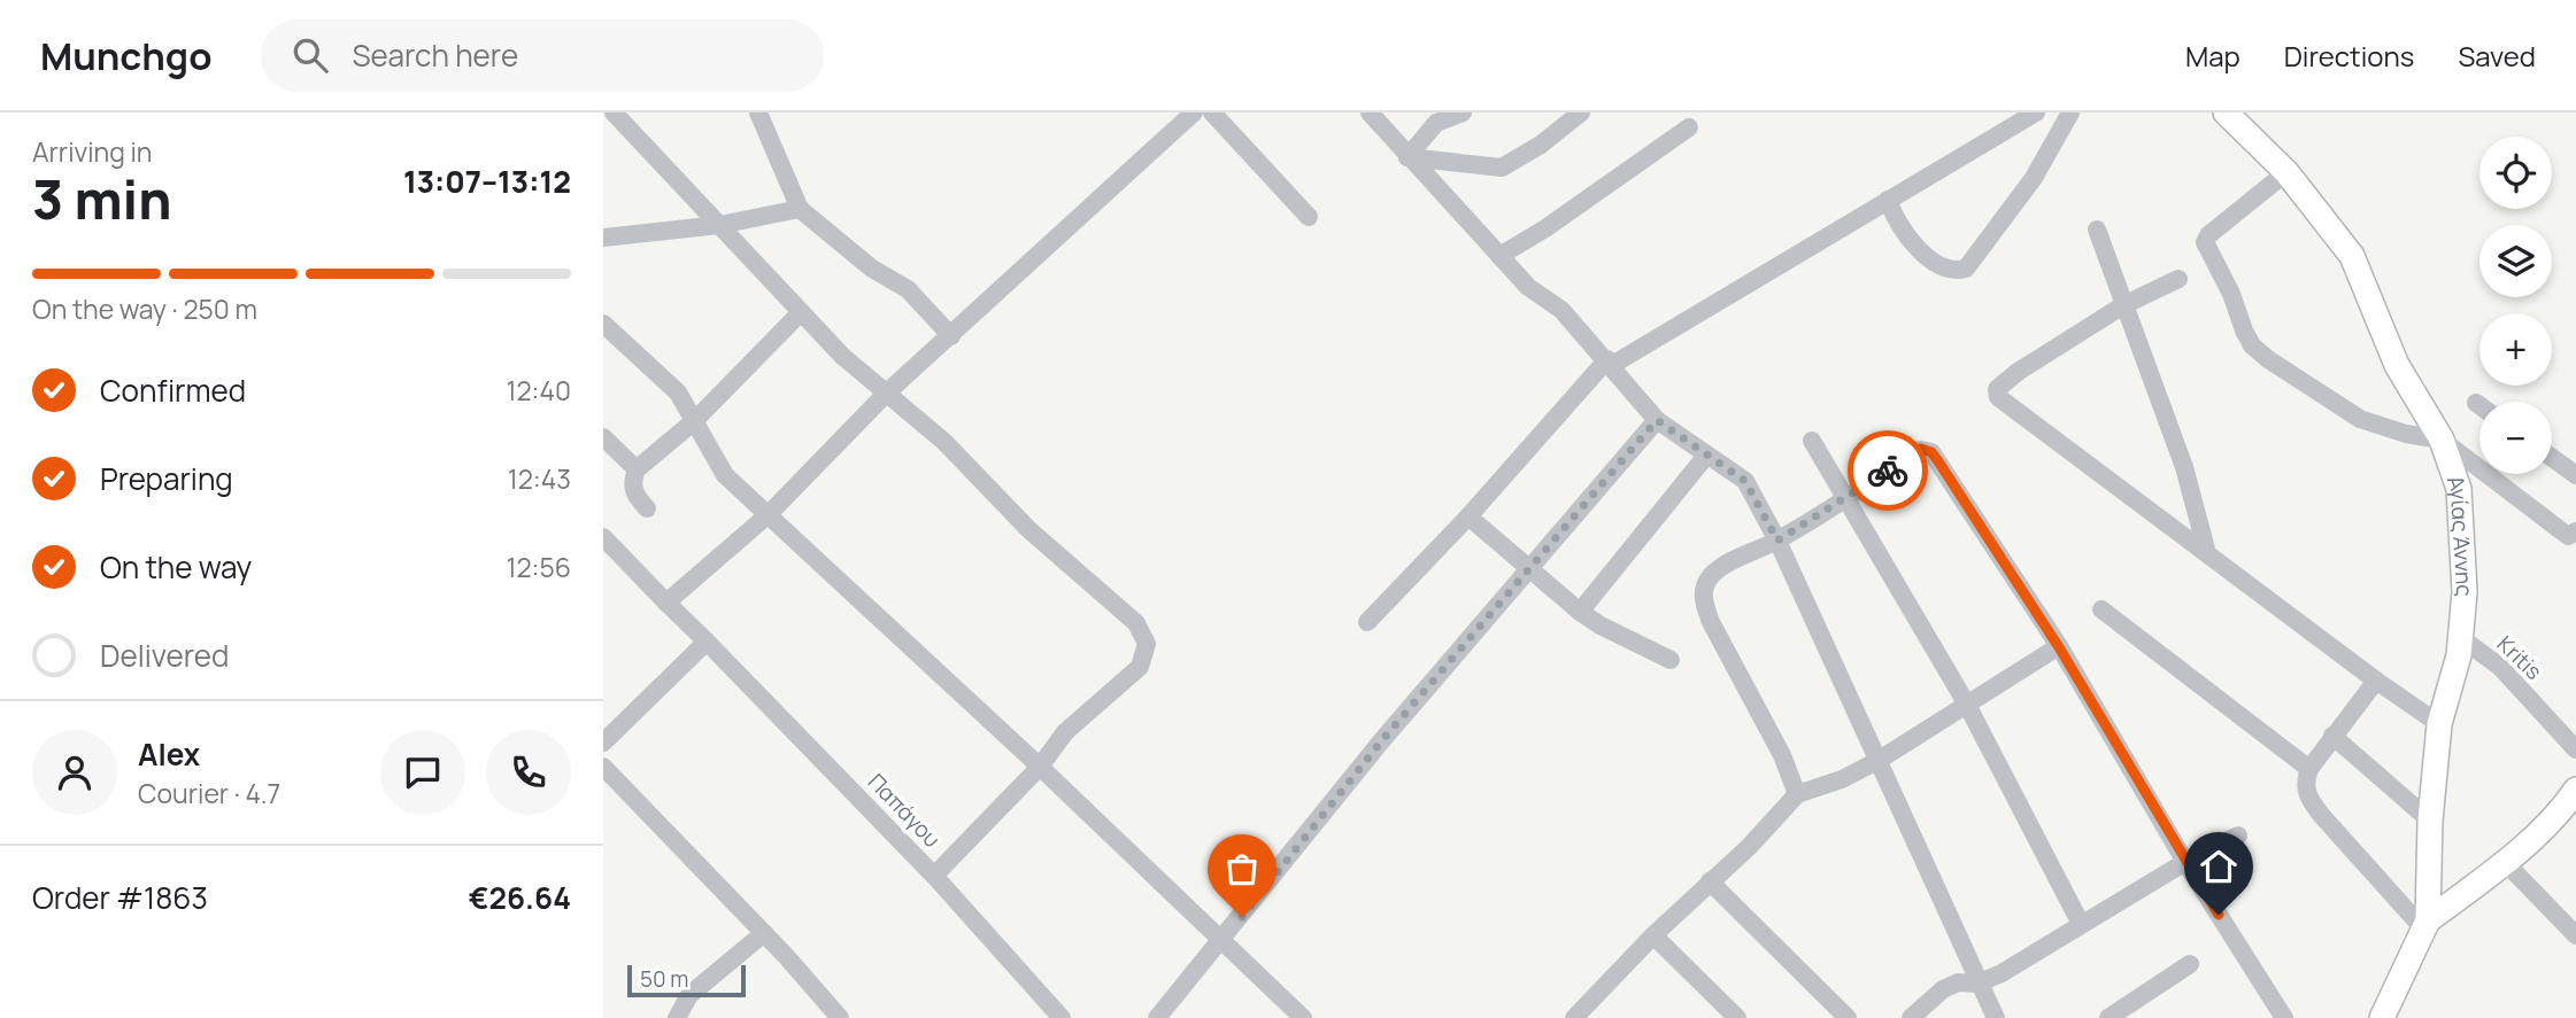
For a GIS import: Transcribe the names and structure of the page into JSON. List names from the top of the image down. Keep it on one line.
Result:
{"streets":{"street":["Αγίας Άννης","Kritis","Παπάγου"]},"crossings":[["Αγίας Άννης","Kritis"]],"scale_bar":"50 m","page":{"header":"Munchgo","search":"Search here","nav":["Map","Directions","Saved"],"heading":["3 min","Arriving in","13:07–13:12"],"panel":["Alex","Courier · 4.7","Order #1863","€26.64"],"map_buttons":["+","−"],"bar":"On the way · 250 m","list":[["Confirmed","12:40"],["Preparing","12:43"],["On the way","12:56"],"Delivered"],"scale":"50 m"}}
